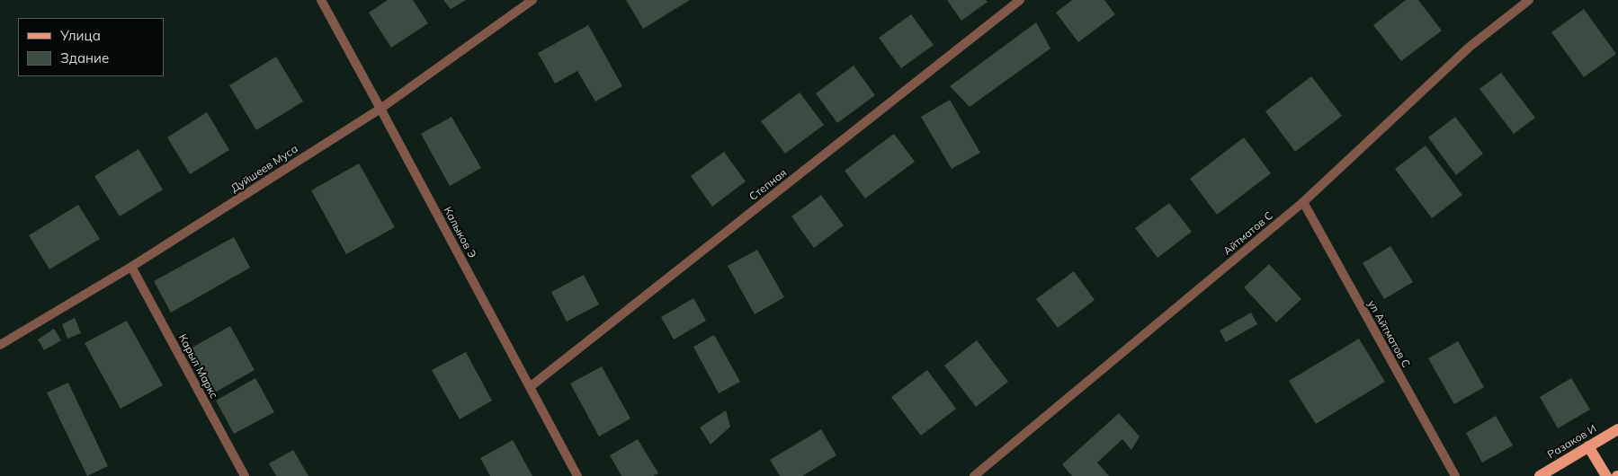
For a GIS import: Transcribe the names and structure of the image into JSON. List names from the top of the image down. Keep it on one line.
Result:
{"streets":{"main road":["Разаков И"],"street":["Дуйшеев Муса","Степная","Калыков Э","Айтматов С","ул Айтматов С","Карыл Маркс"]},"crossings":[["Дуйшеев Муса","Калыков Э"],["Дуйшеев Муса","Карыл Маркс"],["Степная","Калыков Э"],["Айтматов С","ул Айтматов С"]],"legend":["Улица","Здание"]}
